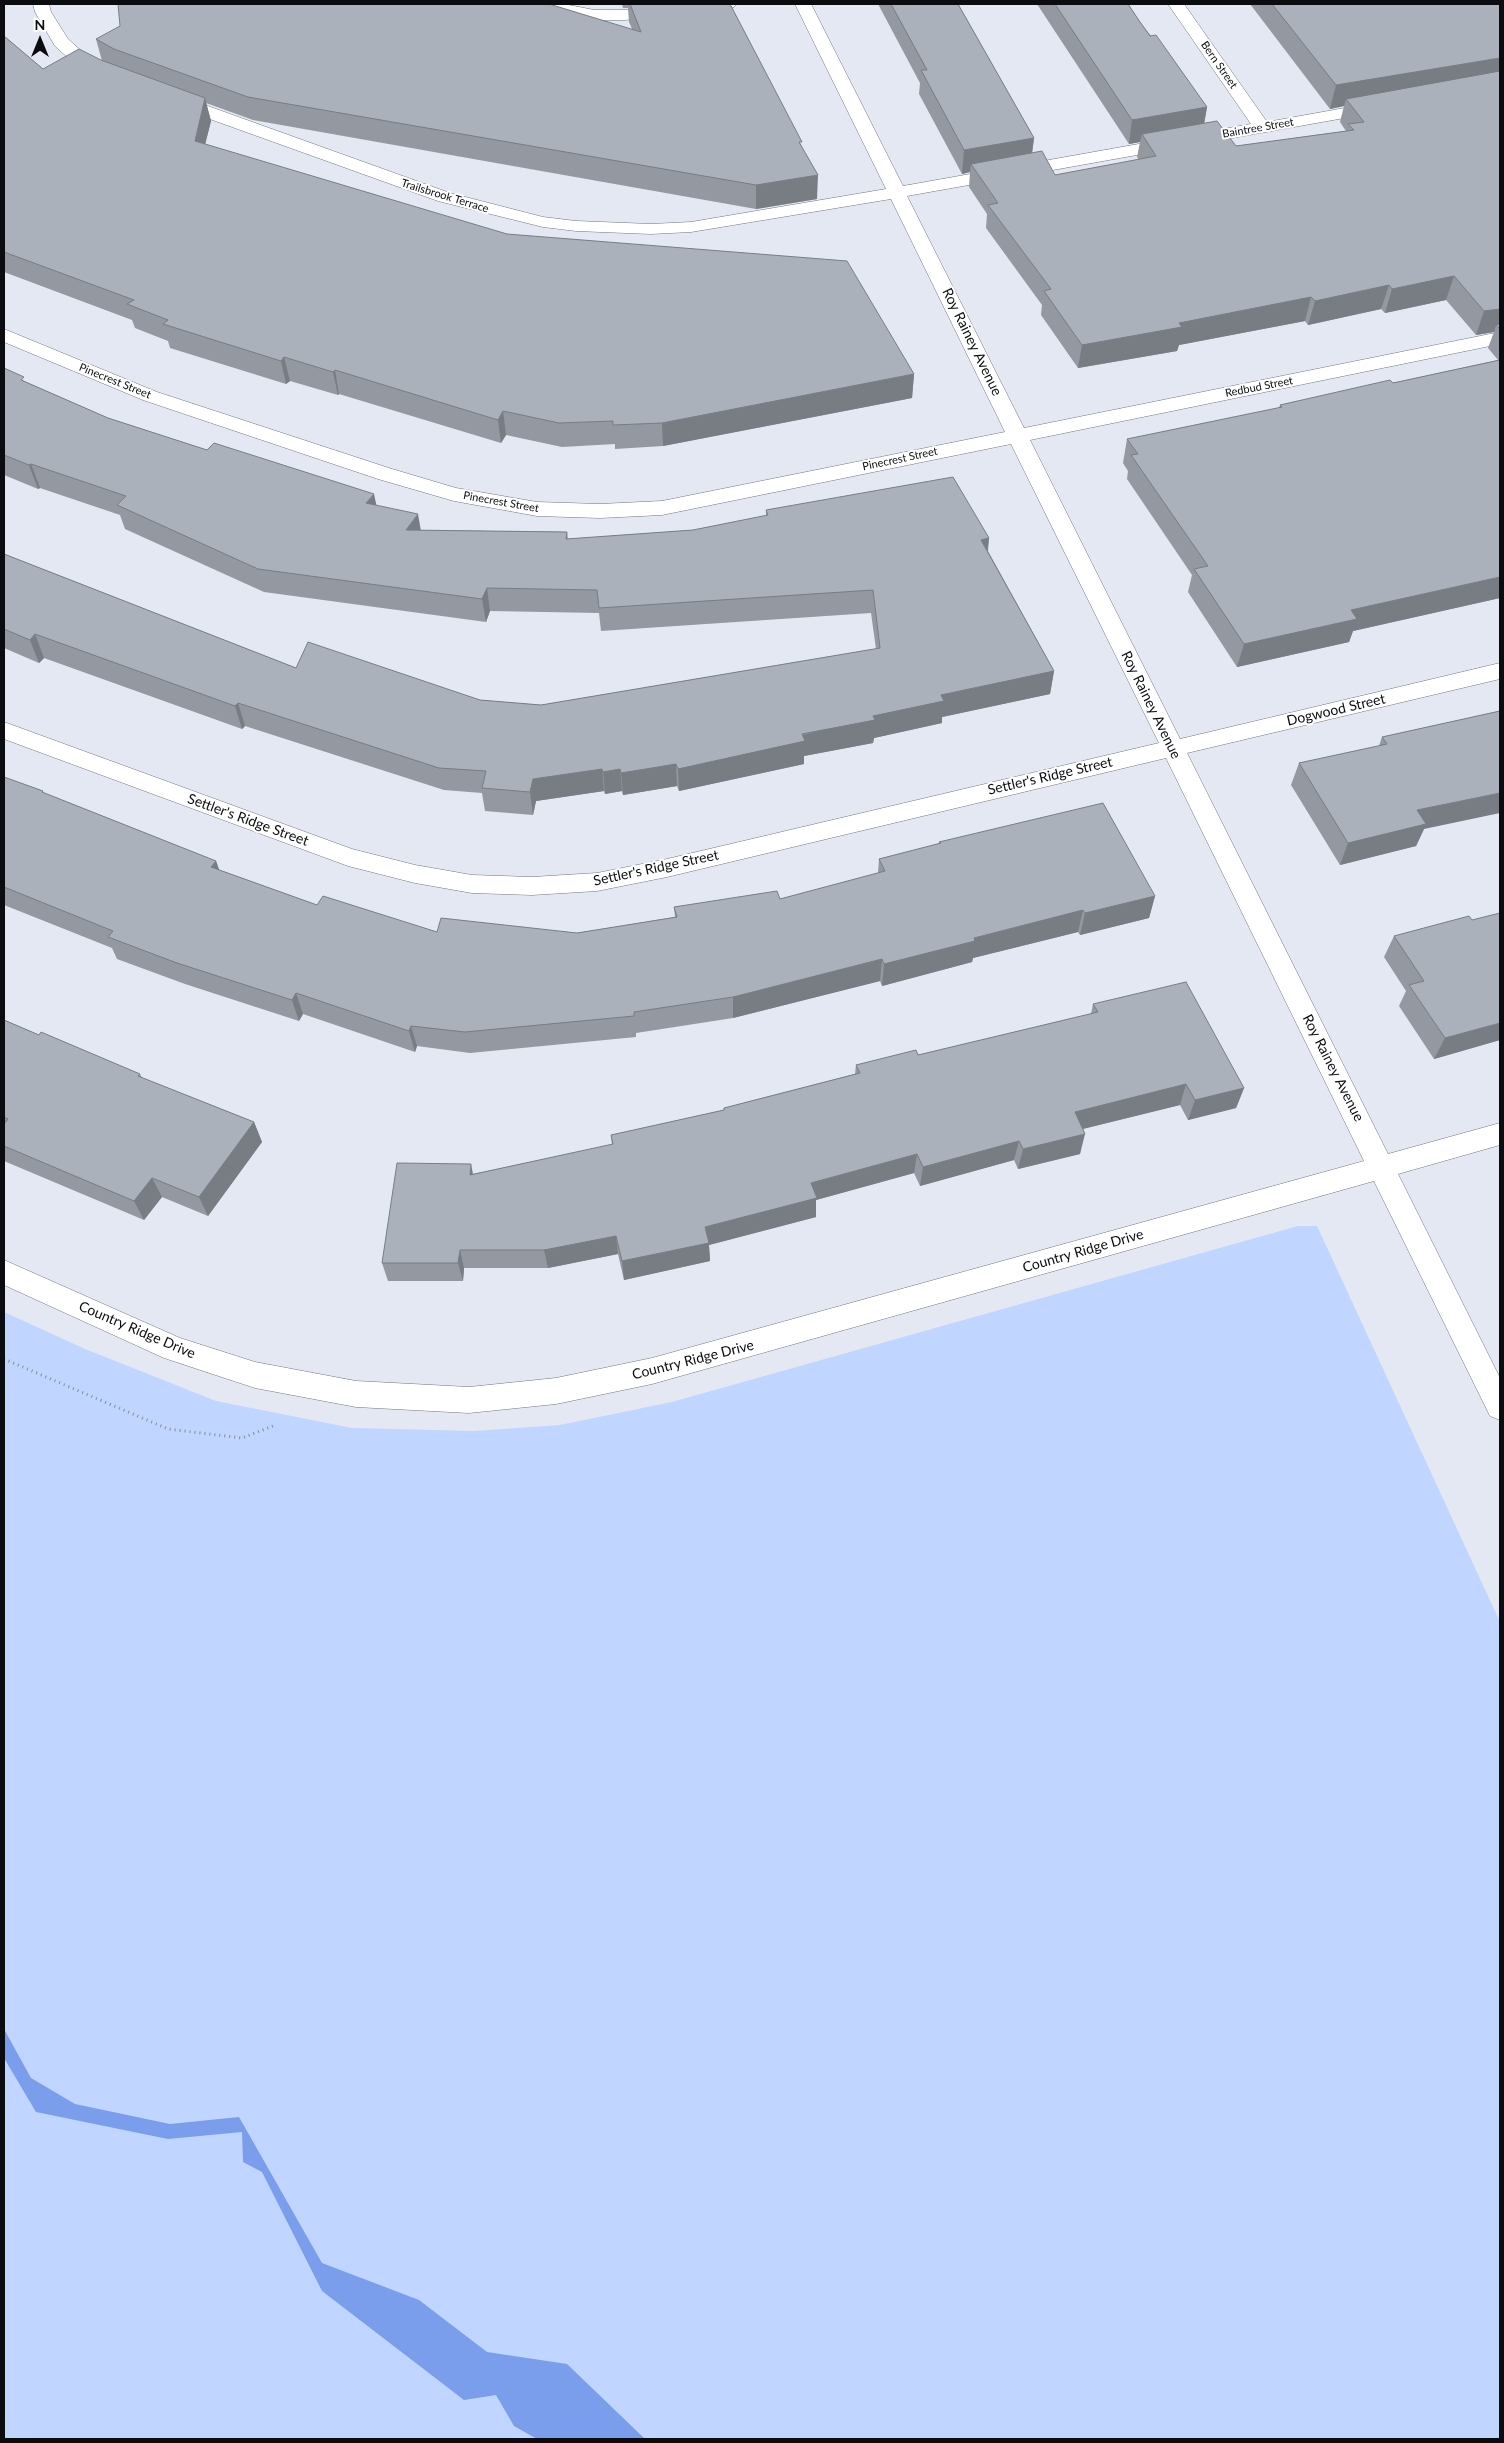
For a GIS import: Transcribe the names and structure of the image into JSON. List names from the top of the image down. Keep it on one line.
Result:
{"streets":{"street":["Bern Street","Baintree Street","Trailsbrook Terrace","Roy Rainey Avenue","Pinecrest Street","Redbud Street","Dogwood Street","Settler's Ridge Street","Country Ridge Drive"]},"crossings":[["Bern Street","Baintree Street"],["Baintree Street","Trailsbrook Terrace"],["Baintree Street","Roy Rainey Avenue"],["Trailsbrook Terrace","Roy Rainey Avenue"],["Roy Rainey Avenue","Pinecrest Street"],["Roy Rainey Avenue","Redbud Street"],["Roy Rainey Avenue","Dogwood Street"],["Roy Rainey Avenue","Settler's Ridge Street"],["Roy Rainey Avenue","Country Ridge Drive"],["Pinecrest Street","Redbud Street"],["Dogwood Street","Settler's Ridge Street"]],"north":"top"}
